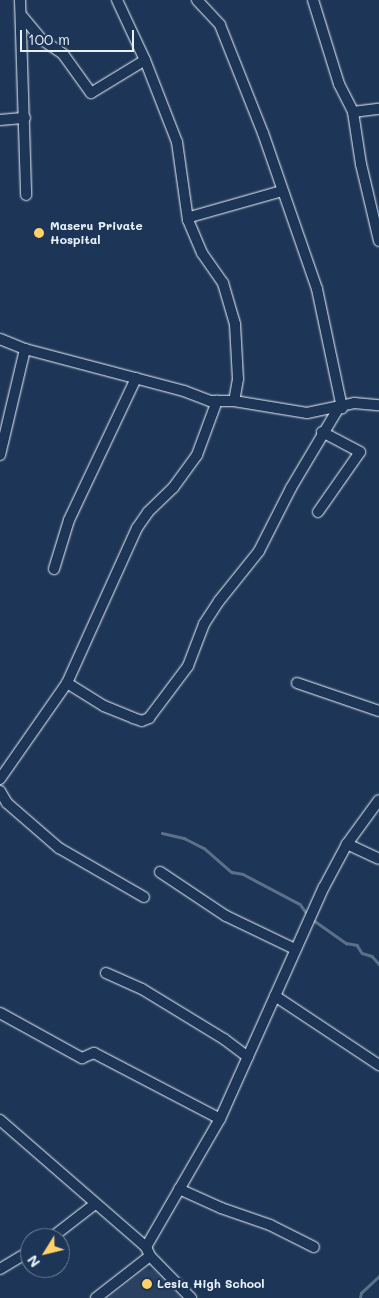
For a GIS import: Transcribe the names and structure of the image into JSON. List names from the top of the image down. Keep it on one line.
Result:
{"places":["Maseru Private Hospital","Lesia High School"],"scale_bar":"100 m","north":"bottom left"}
